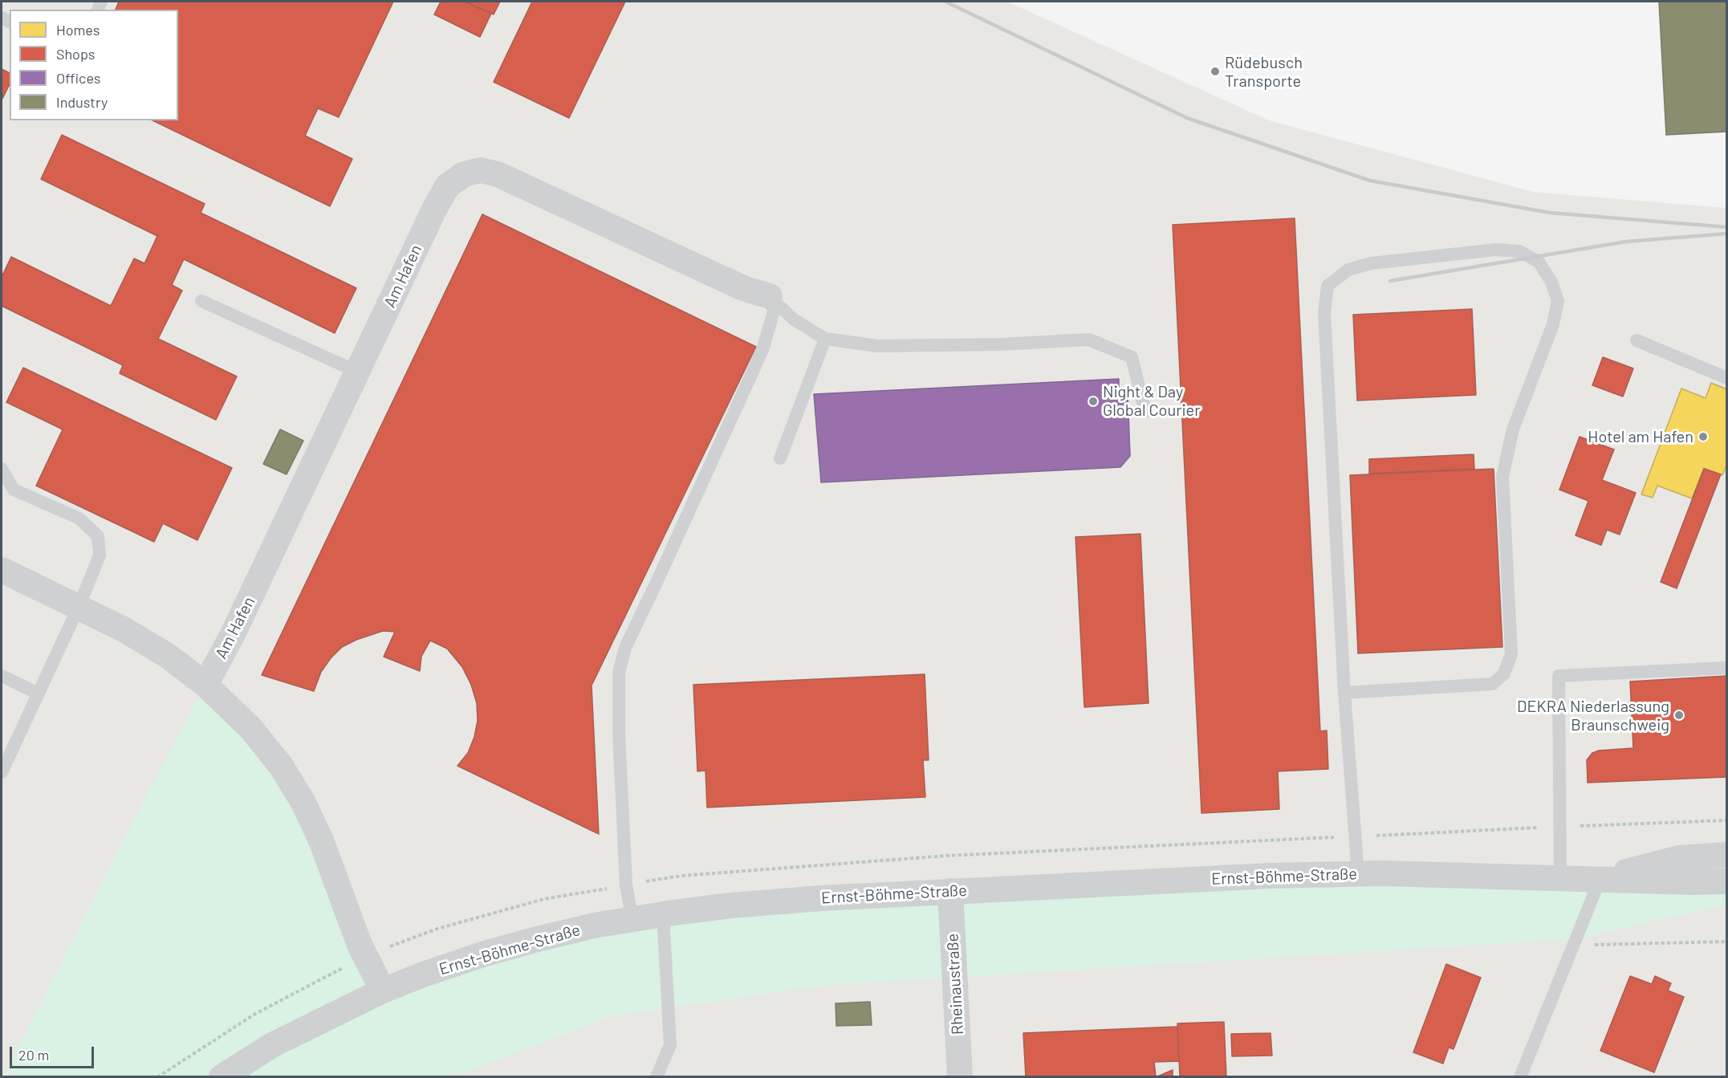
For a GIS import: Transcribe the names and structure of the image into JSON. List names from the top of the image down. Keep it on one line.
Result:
{"streets":{"street":["Am Hafen","Ernst-Böhme-Straße","Rheinaustraße"]},"crossings":[["Ernst-Böhme-Straße","Rheinaustraße"]],"places":["Rüdebusch Transporte","Night & Day Global Courier","Hotel am Hafen","DEKRA Niederlassung Braunschweig"],"legend":["Homes","Shops","Offices","Industry"],"scale_bar":"20 m"}
